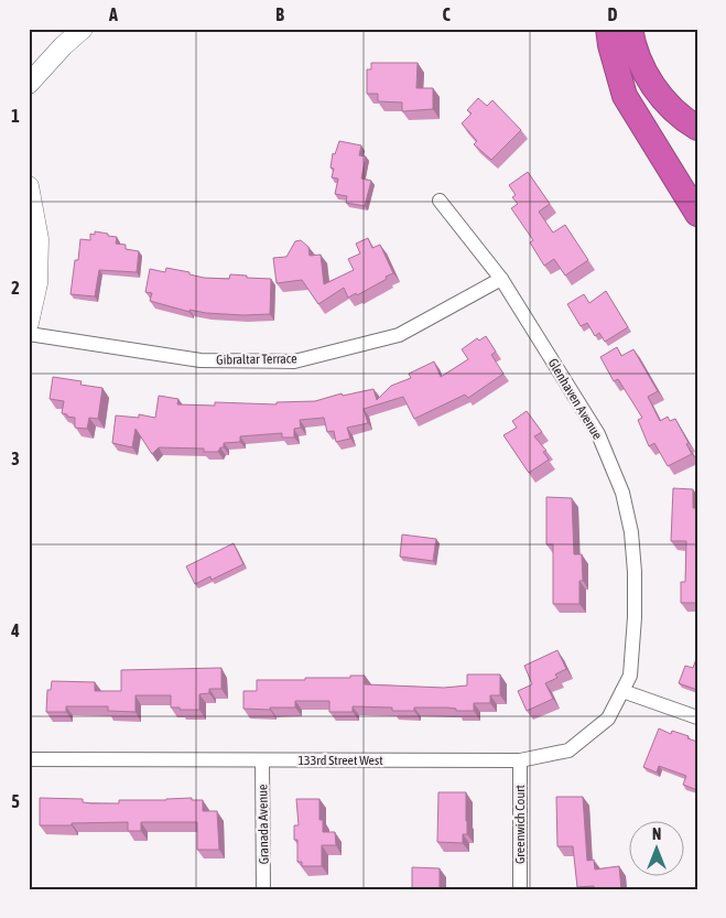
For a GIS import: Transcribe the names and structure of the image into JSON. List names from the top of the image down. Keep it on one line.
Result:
{"streets":{"street":["Gibraltar Terrace","Glenhaven Avenue","133rd Street West","Granada Avenue","Greenwich Court"]},"crossings":[["Gibraltar Terrace","Glenhaven Avenue"],["Glenhaven Avenue","133rd Street West"],["133rd Street West","Granada Avenue"],["133rd Street West","Greenwich Court"]],"north":"top","grid":{"columns":["A","B","C","D"],"rows":["1","2","3","4","5"]}}
